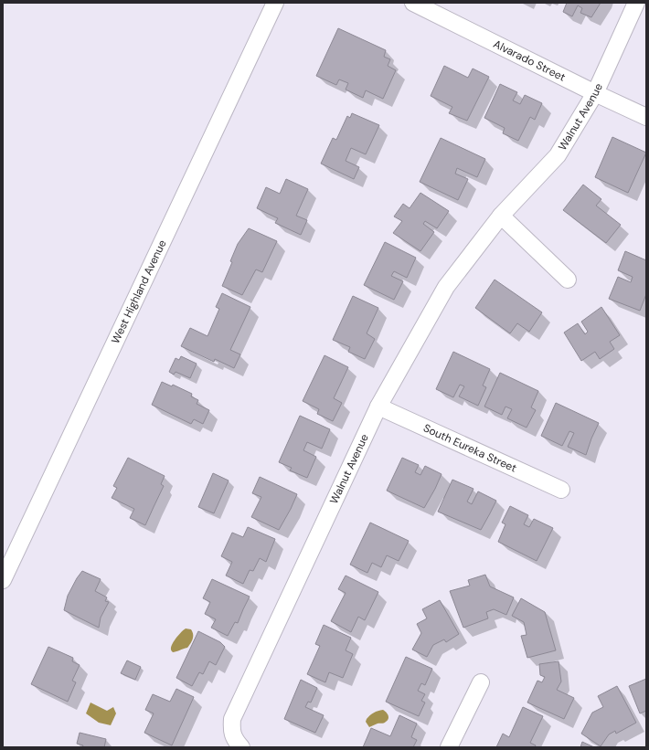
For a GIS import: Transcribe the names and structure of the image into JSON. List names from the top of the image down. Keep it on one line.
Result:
{"streets":{"street":["Alvarado Street","Walnut Avenue","West Highland Avenue","South Eureka Street"]},"crossings":[["Alvarado Street","Walnut Avenue"],["Walnut Avenue","South Eureka Street"]]}
